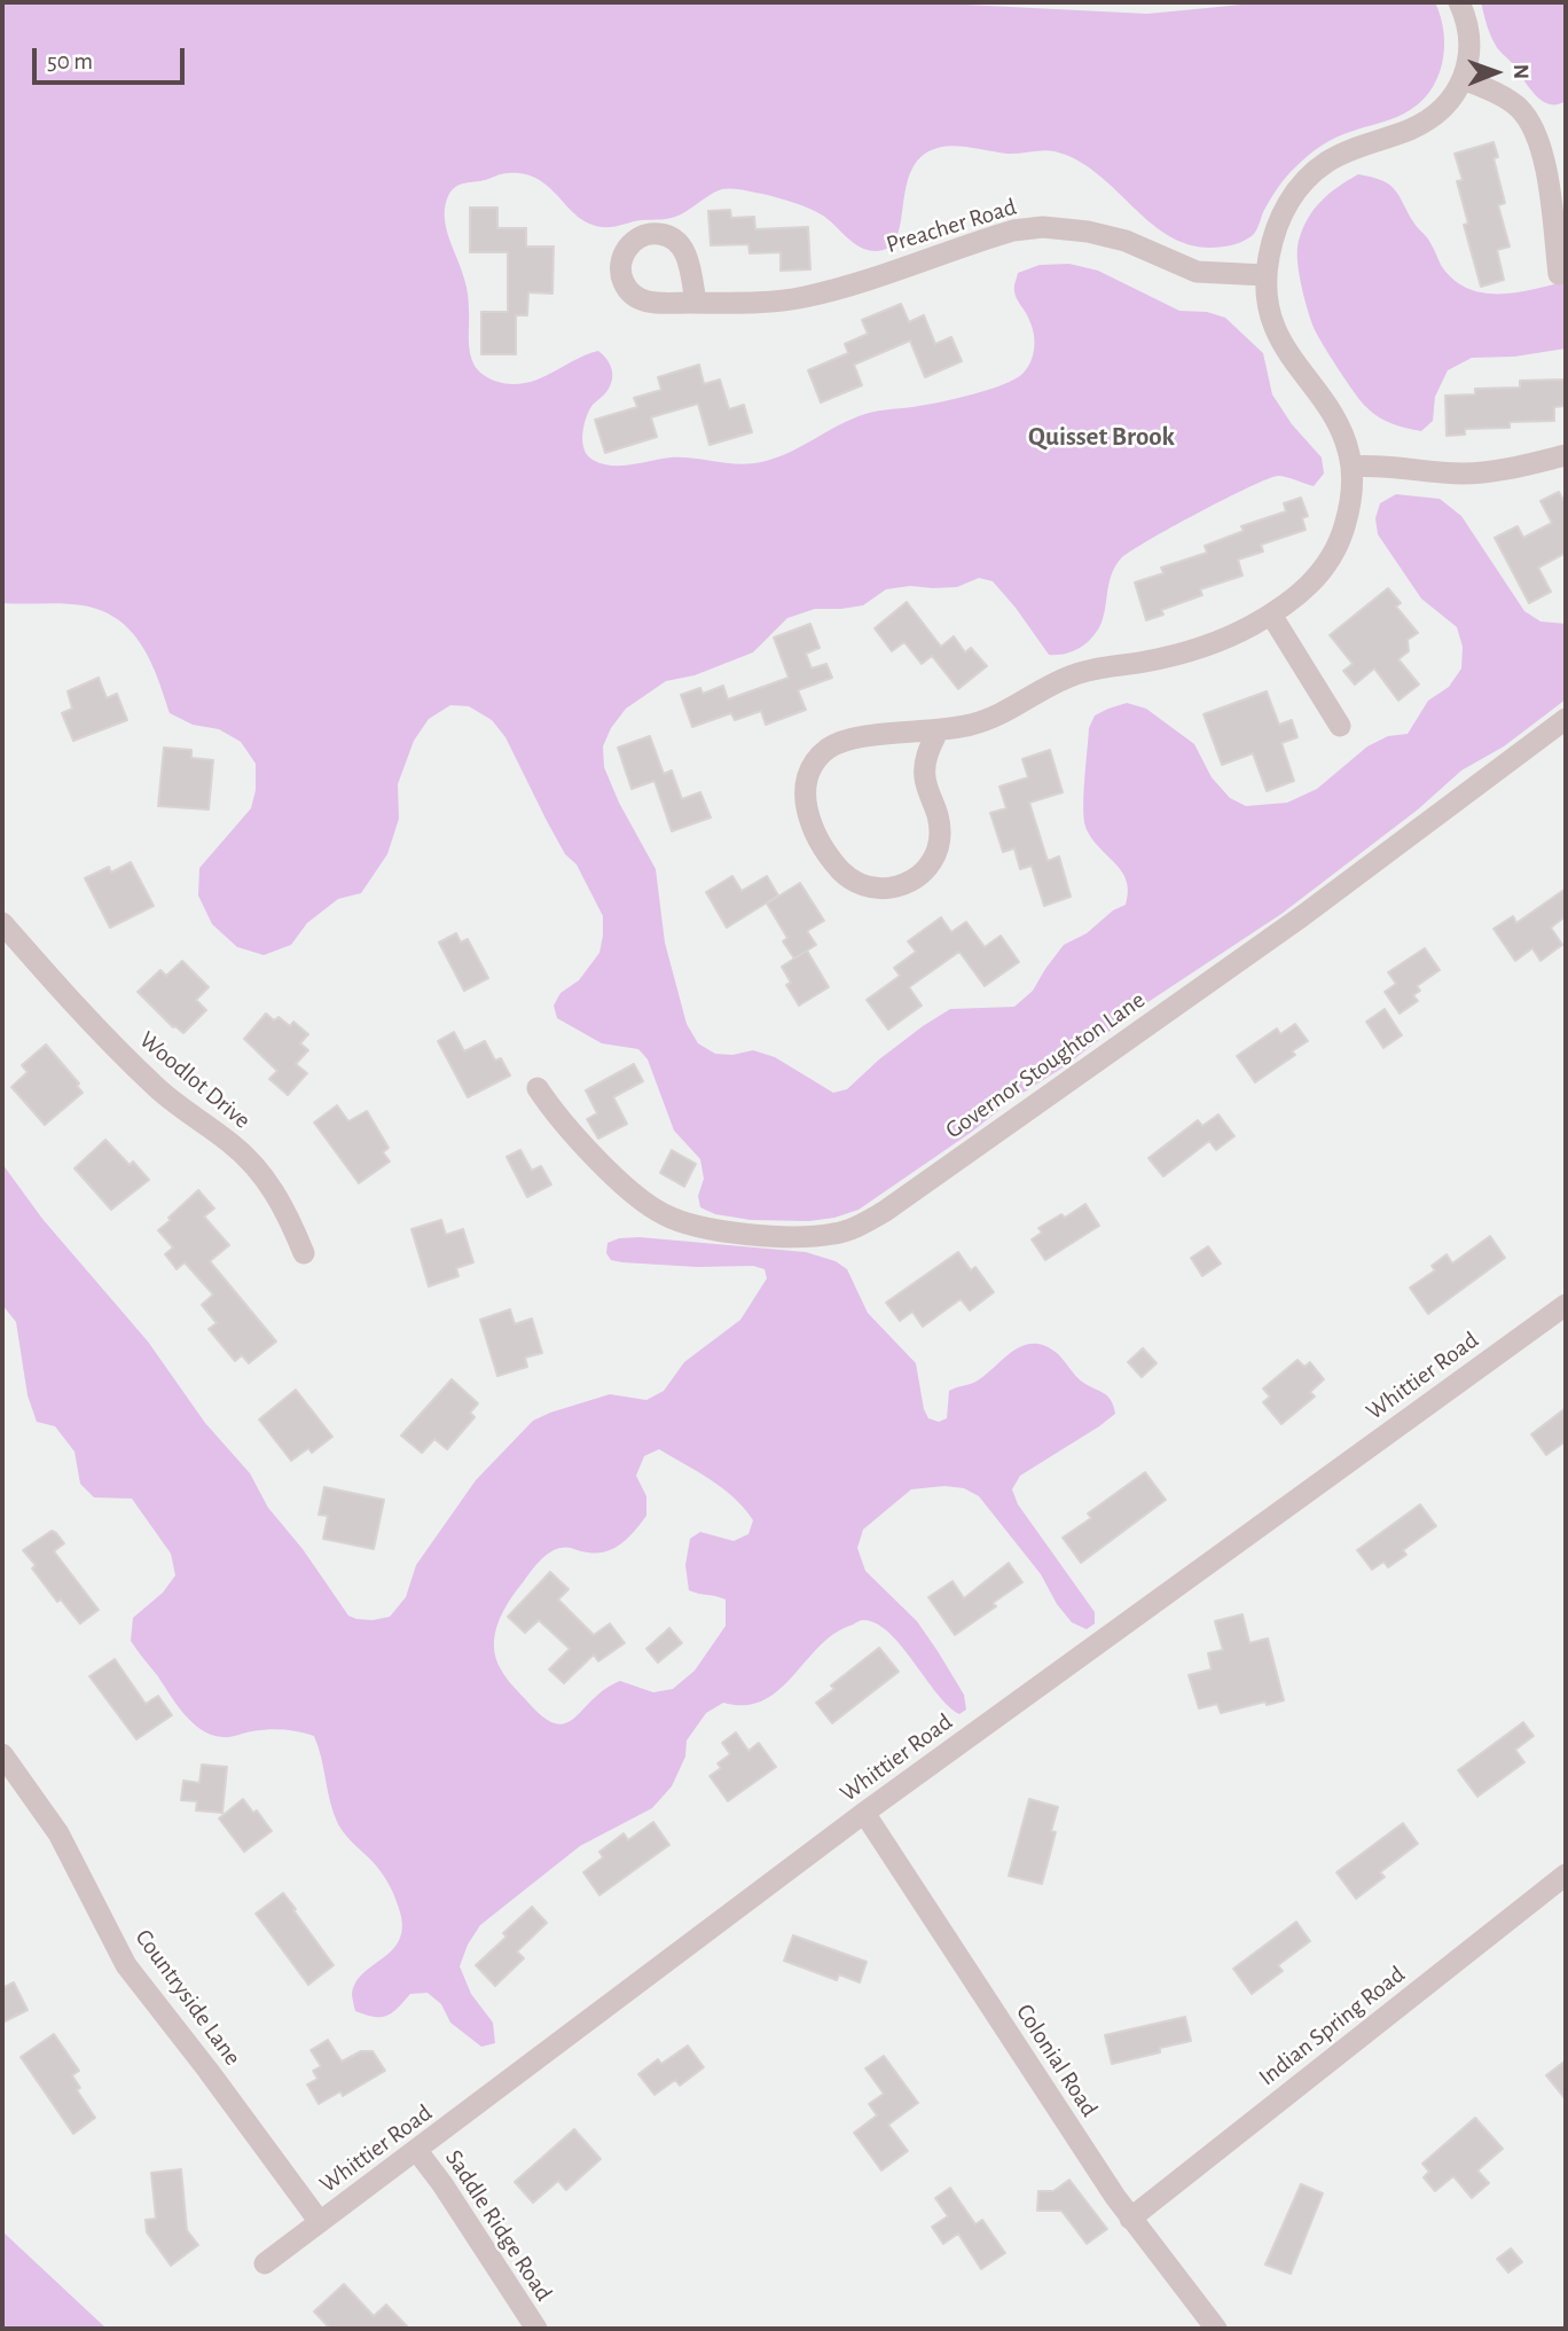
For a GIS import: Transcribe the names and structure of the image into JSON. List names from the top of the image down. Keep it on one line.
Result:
{"streets":{"street":["Preacher Road","Governor Stoughton Lane","Woodlot Drive","Whittier Road","Countryside Lane","Indian Spring Road","Colonial Road","Saddle Ridge Road"]},"crossings":[["Whittier Road","Countryside Lane"],["Whittier Road","Colonial Road"],["Whittier Road","Saddle Ridge Road"],["Indian Spring Road","Colonial Road"]],"districts":["Quisset Brook"],"scale_bar":"50 m","north":"right"}
